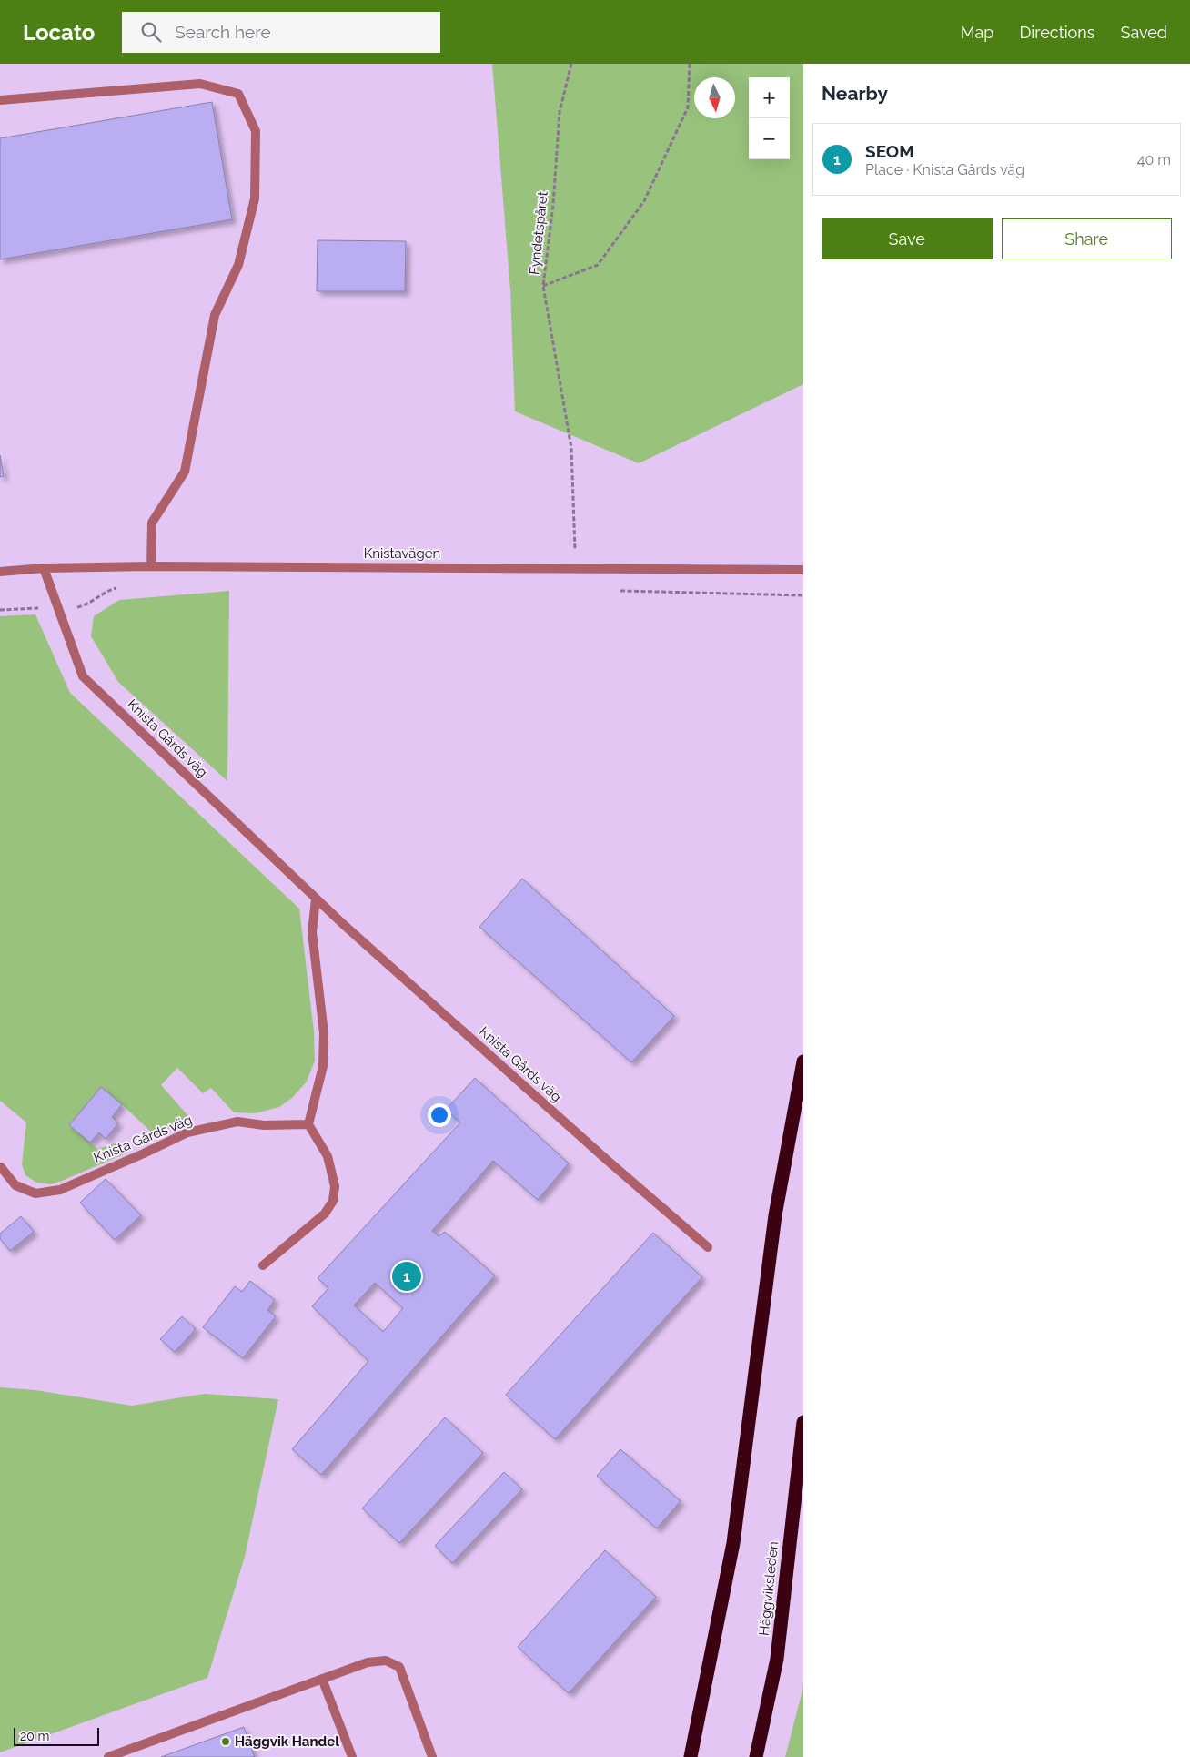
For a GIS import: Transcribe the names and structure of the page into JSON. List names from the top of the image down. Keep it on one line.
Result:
{"streets":{"highway":["Häggviksleden"],"street":["Knistavägen","Knista Gårds väg"],"path":["Fyndetspåret"]},"crossings":[["Knistavägen","Knista Gårds väg"]],"places":["Häggvik Handel"],"scale_bar":"20 m","north":"bottom","page":{"header":"Locato","search":"Search here","nav":["Map","Directions","Saved"],"heading":"Nearby","map_buttons":["+","−"],"list":[{"mark":"1","name":"SEOM","note":"Place · Knista Gårds väg","value":"40 m"}],"buttons":["Save","Share"],"pins":"1","scale":"20 m"}}
